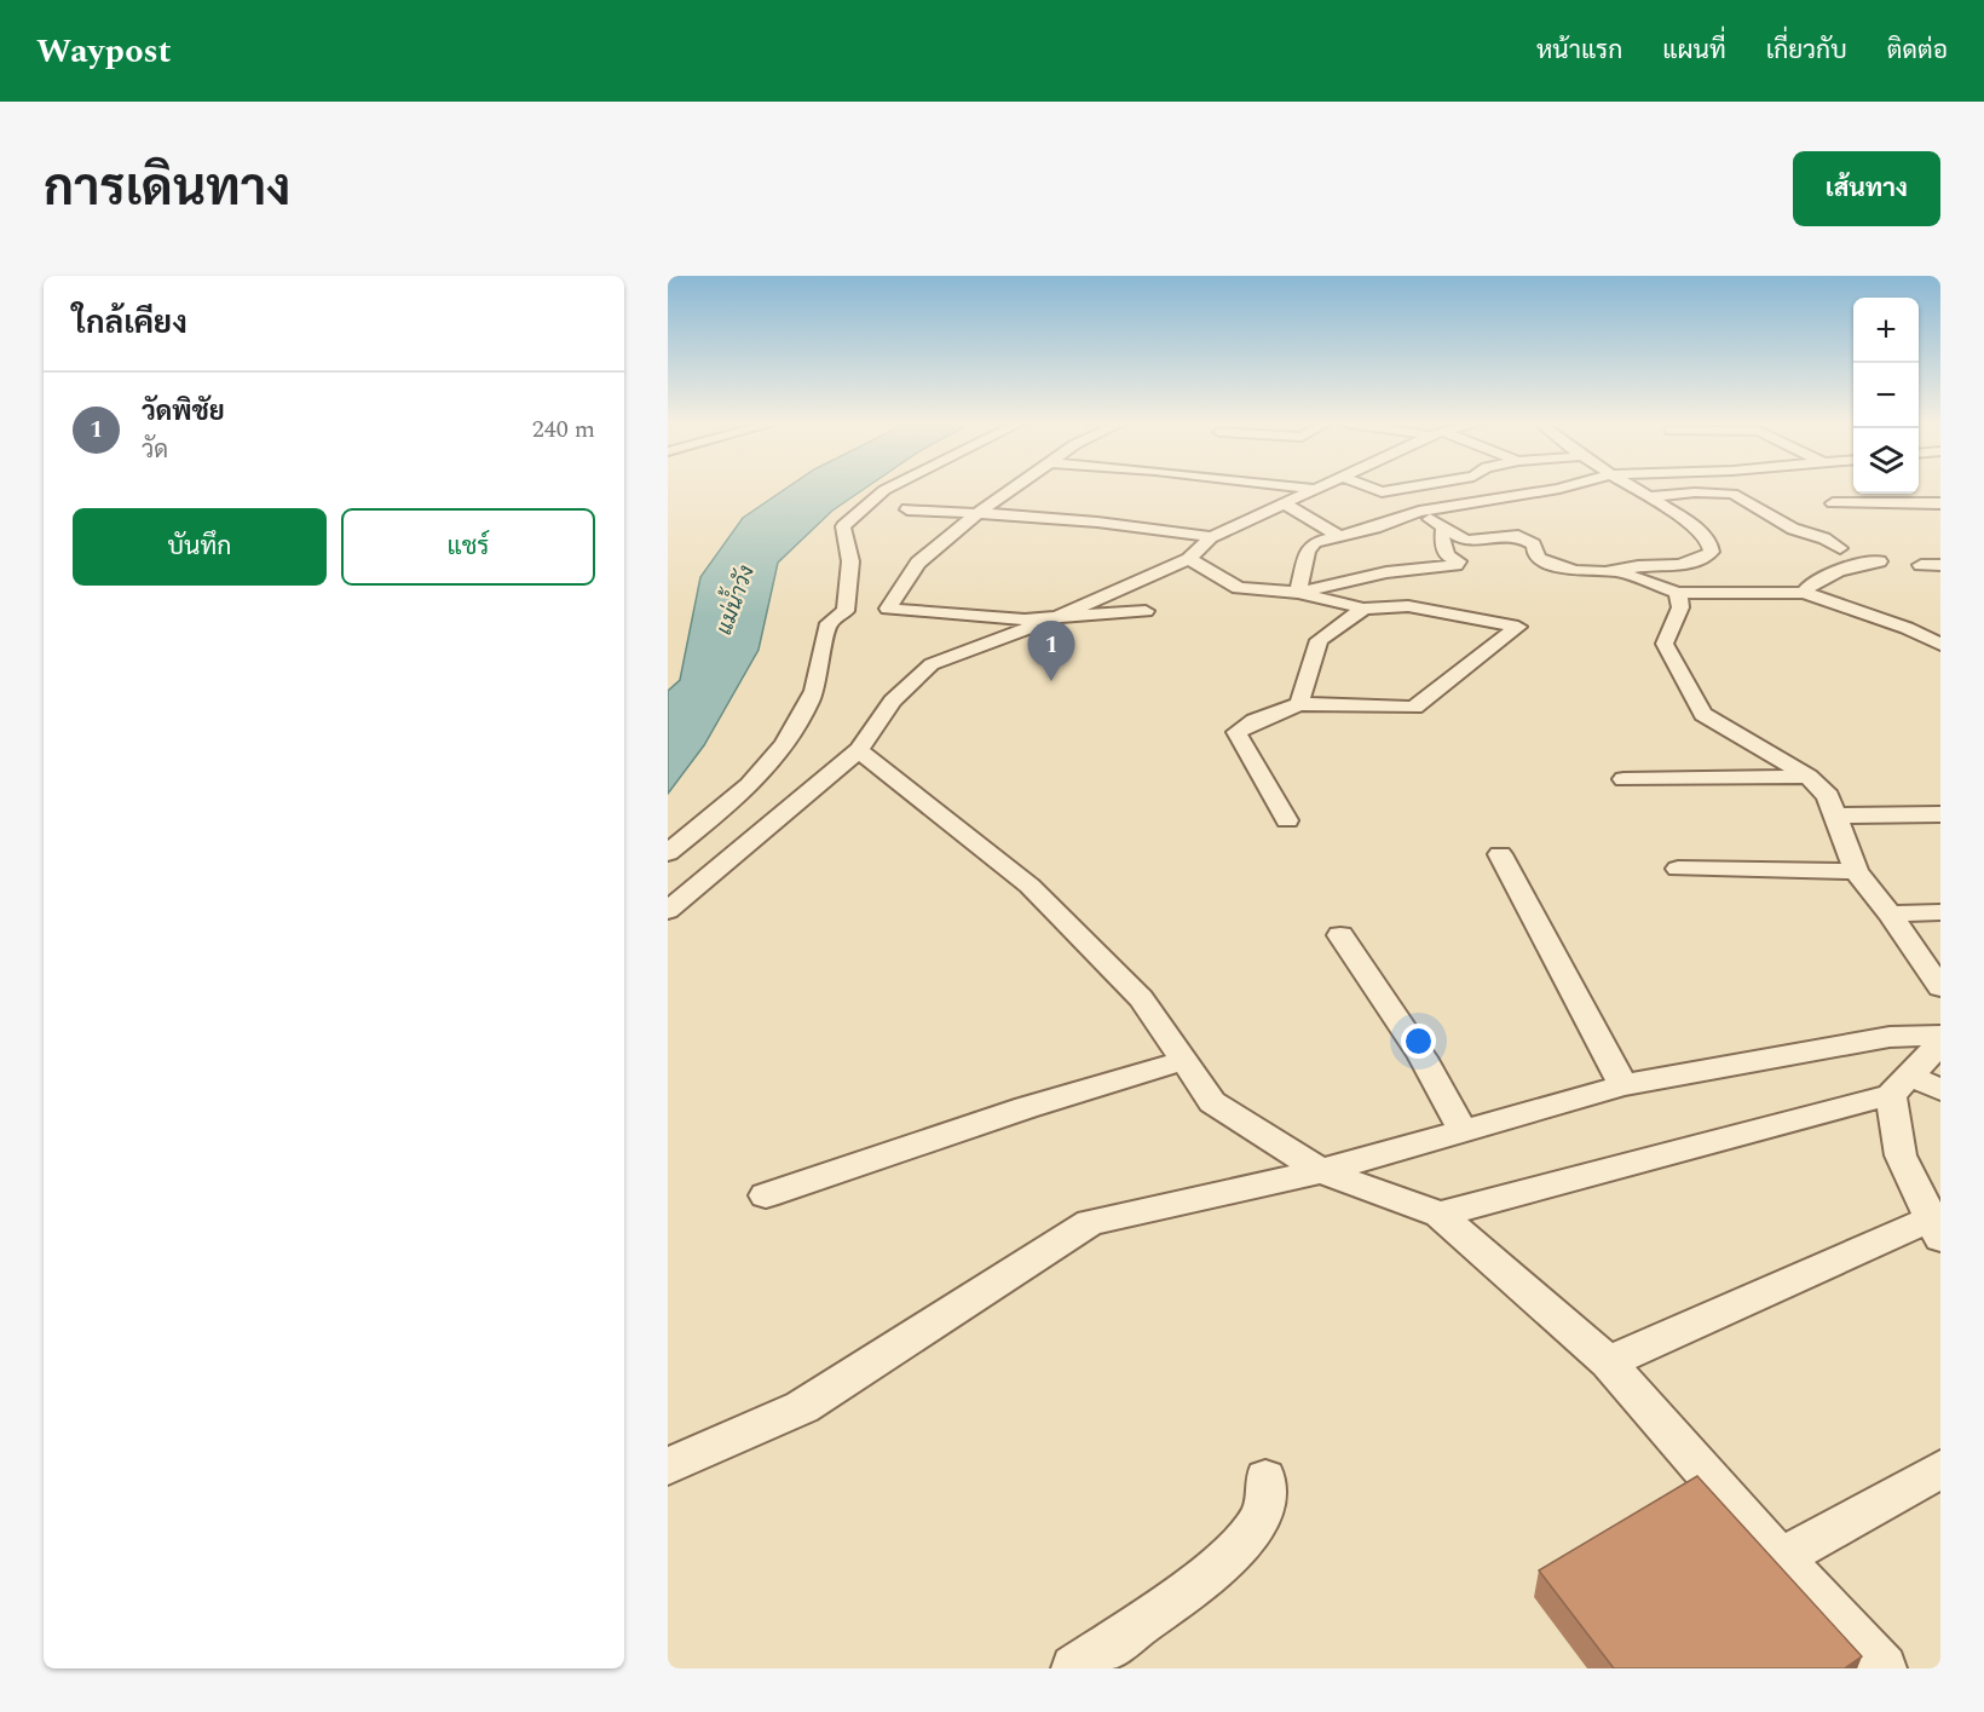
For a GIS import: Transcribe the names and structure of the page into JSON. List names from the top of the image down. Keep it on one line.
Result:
{"water":["แม่น้ำวัง"],"page":{"header":"Waypost","nav":["หน้าแรก","แผนที่","เกี่ยวกับ","ติดต่อ"],"title":"การเดินทาง","buttons":["เส้นทาง",["บันทึก","แชร์"]],"heading":"ใกล้เคียง","map_buttons":["+","−"],"list":[{"mark":"1","name":"วัดพิชัย","note":"วัด","value":"240 m"}],"pins":"1"}}
